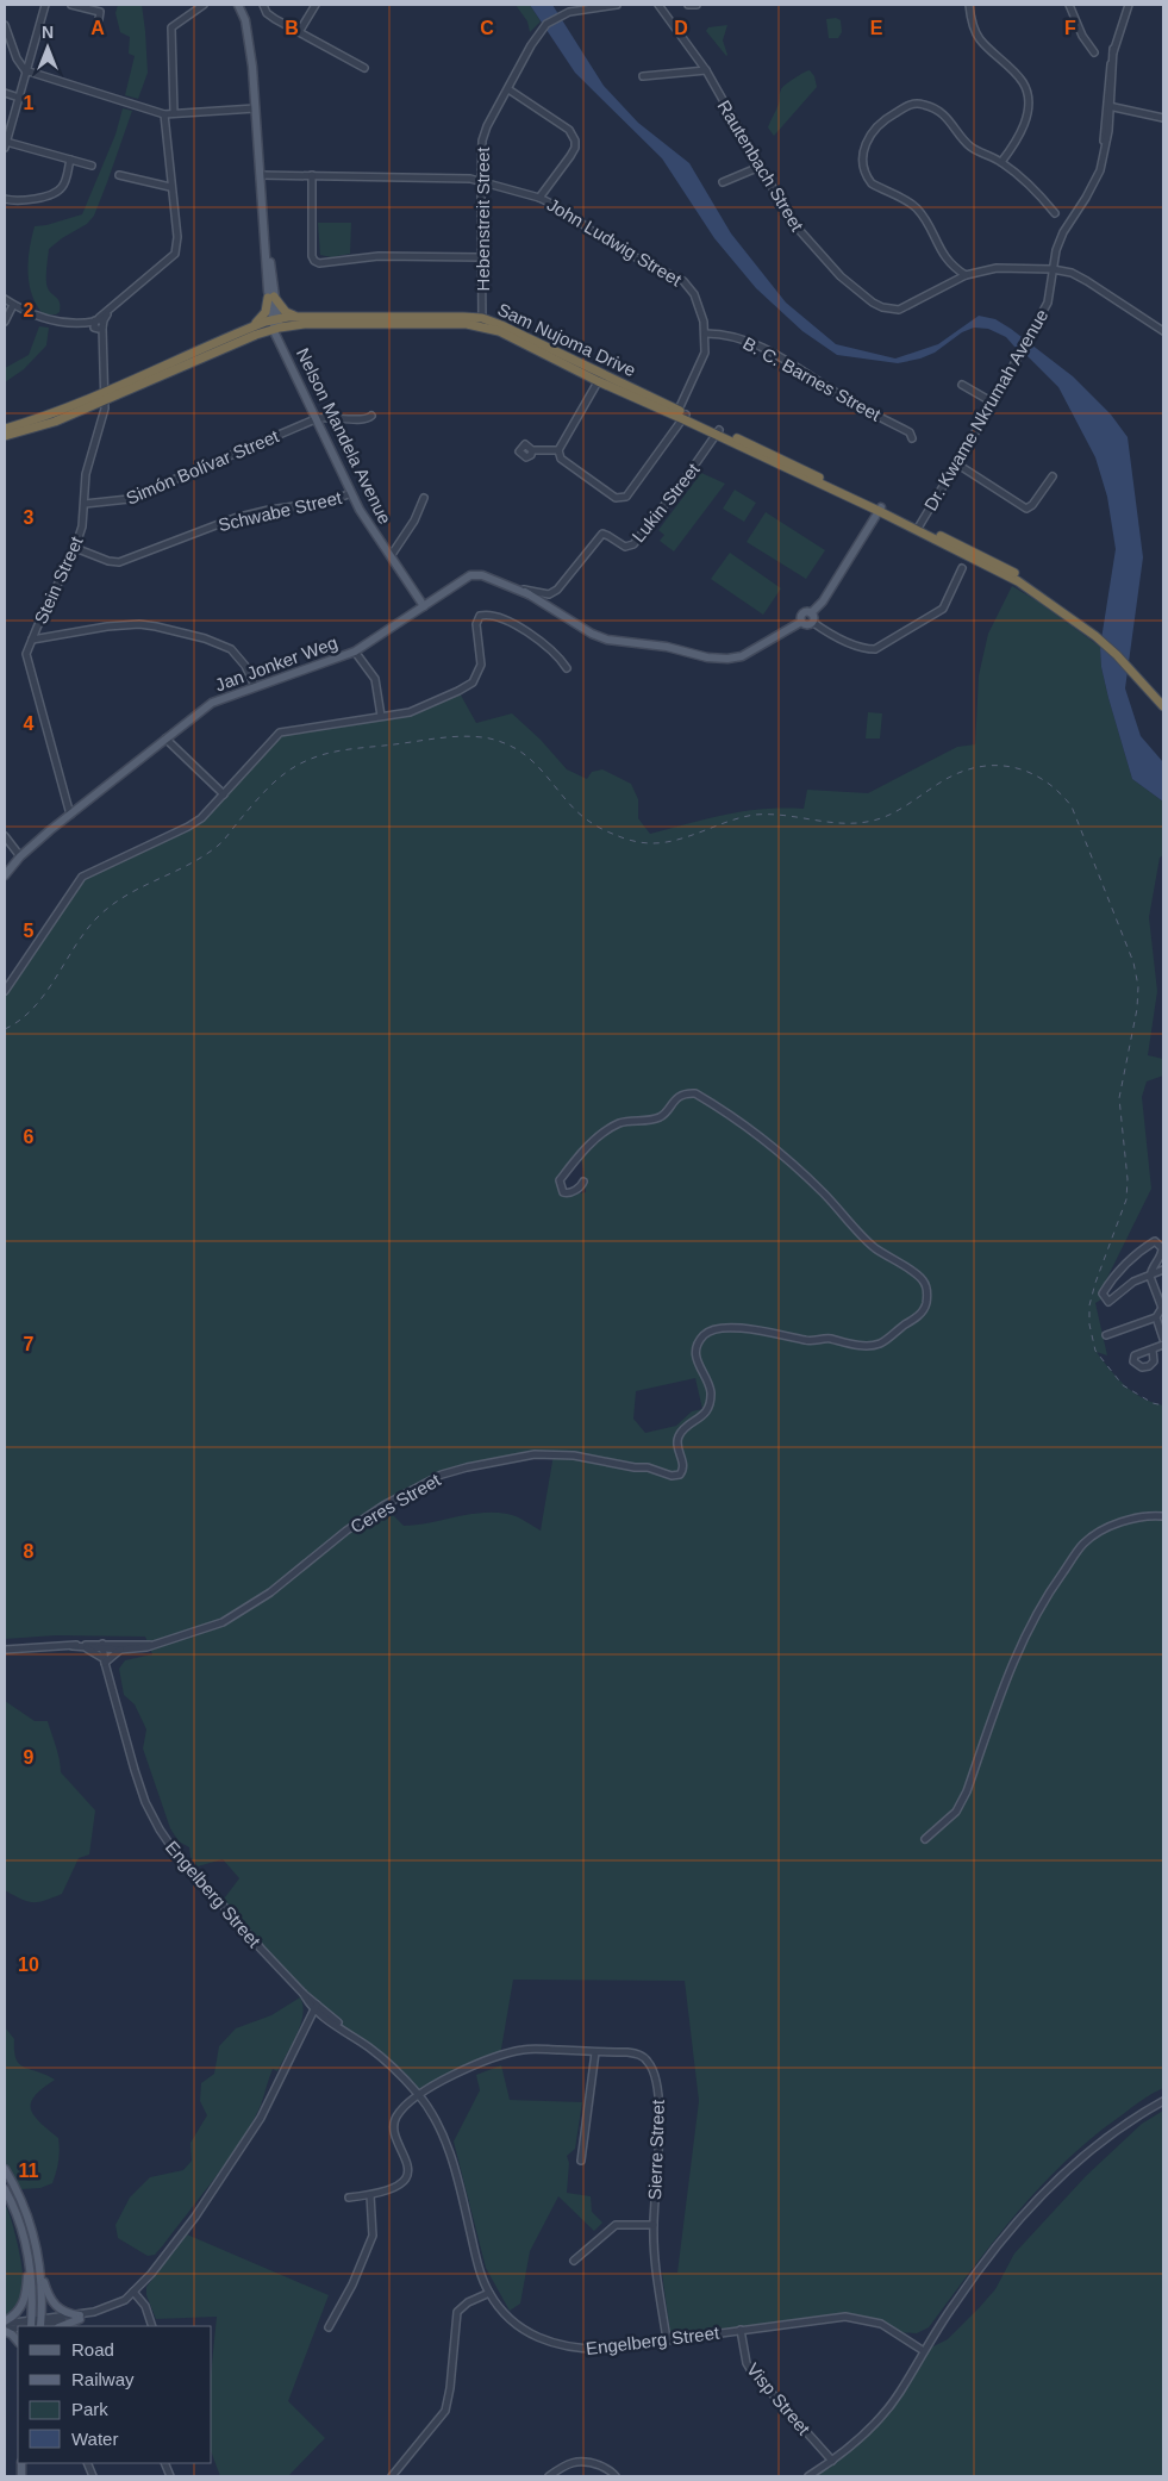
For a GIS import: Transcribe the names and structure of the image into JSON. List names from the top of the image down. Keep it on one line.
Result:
{"streets":{"highway":["Sam Nujoma Drive"],"main road":["Nelson Mandela Avenue","Jan Jonker Weg"],"street":["Rautenbach Street","Hebenstreit Street","John Ludwig Street","B. C. Barnes Street","Dr. Kwame Nkrumah Avenue","Simón Bolívar Street","Lukin Street","Schwabe Street","Stein Street","Ceres Street","Engelberg Street","Sierre Street","Visp Street"]},"crossings":[["Rautenbach Street","Dr. Kwame Nkrumah Avenue"],["Hebenstreit Street","John Ludwig Street"],["Hebenstreit Street","Sam Nujoma Drive"],["John Ludwig Street","Sam Nujoma Drive"],["John Ludwig Street","B. C. Barnes Street"],["John Ludwig Street","Nelson Mandela Avenue"],["Sam Nujoma Drive","Dr. Kwame Nkrumah Avenue"],["Sam Nujoma Drive","Nelson Mandela Avenue"],["Sam Nujoma Drive","Lukin Street"],["Sam Nujoma Drive","Stein Street"],["Nelson Mandela Avenue","Simón Bolívar Street"],["Nelson Mandela Avenue","Schwabe Street"],["Nelson Mandela Avenue","Jan Jonker Weg"],["Simón Bolívar Street","Stein Street"],["Lukin Street","Jan Jonker Weg"],["Schwabe Street","Stein Street"],["Stein Street","Jan Jonker Weg"],["Ceres Street","Engelberg Street"],["Engelberg Street","Sierre Street"],["Engelberg Street","Visp Street"]],"legend":["Road","Railway","Park","Water"],"north":"top","grid":{"columns":["A","B","C","D","E","F"],"rows":["1","2","3","4","5","6","7","8","9","10","11"]}}
